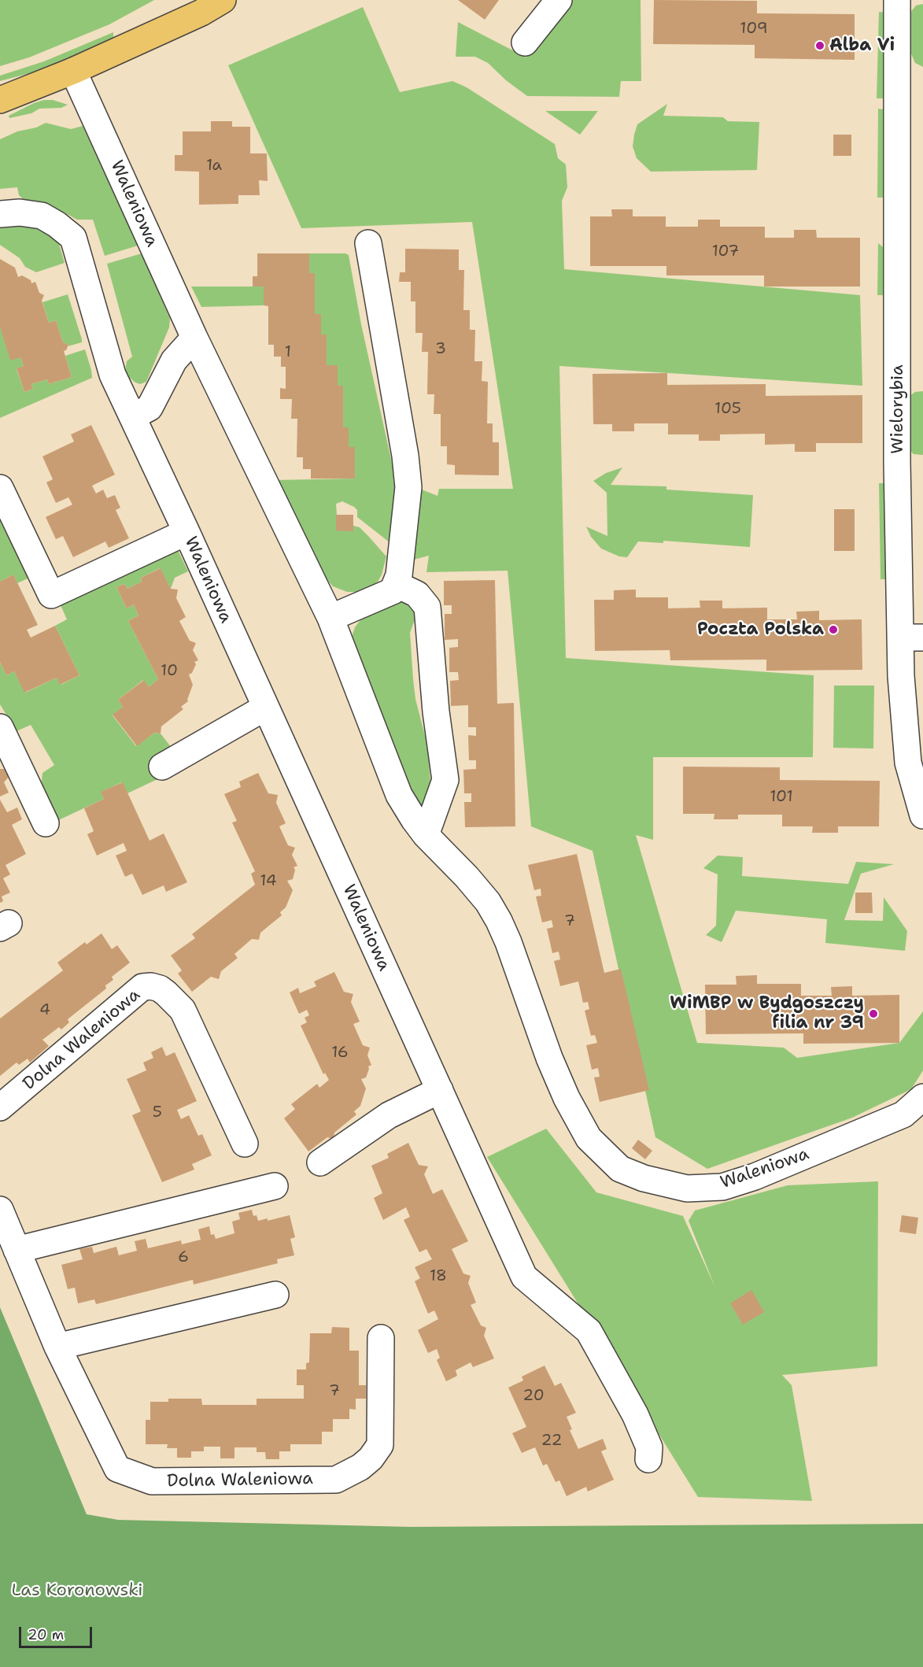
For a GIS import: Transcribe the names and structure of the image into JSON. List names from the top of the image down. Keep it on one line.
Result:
{"streets":{"street":["Waleniowa","Wielorybia","Dolna Waleniowa"]},"parks":["Las Koronowski"],"places":["Alba Vi","Poczta Polska","WiMBP w Bydgoszczy filia nr 39"],"house_numbers":["109","1a","107","3","1","105","10","101","14","7","4","16","5","6","18","7","20","22"],"scale_bar":"20 m"}
